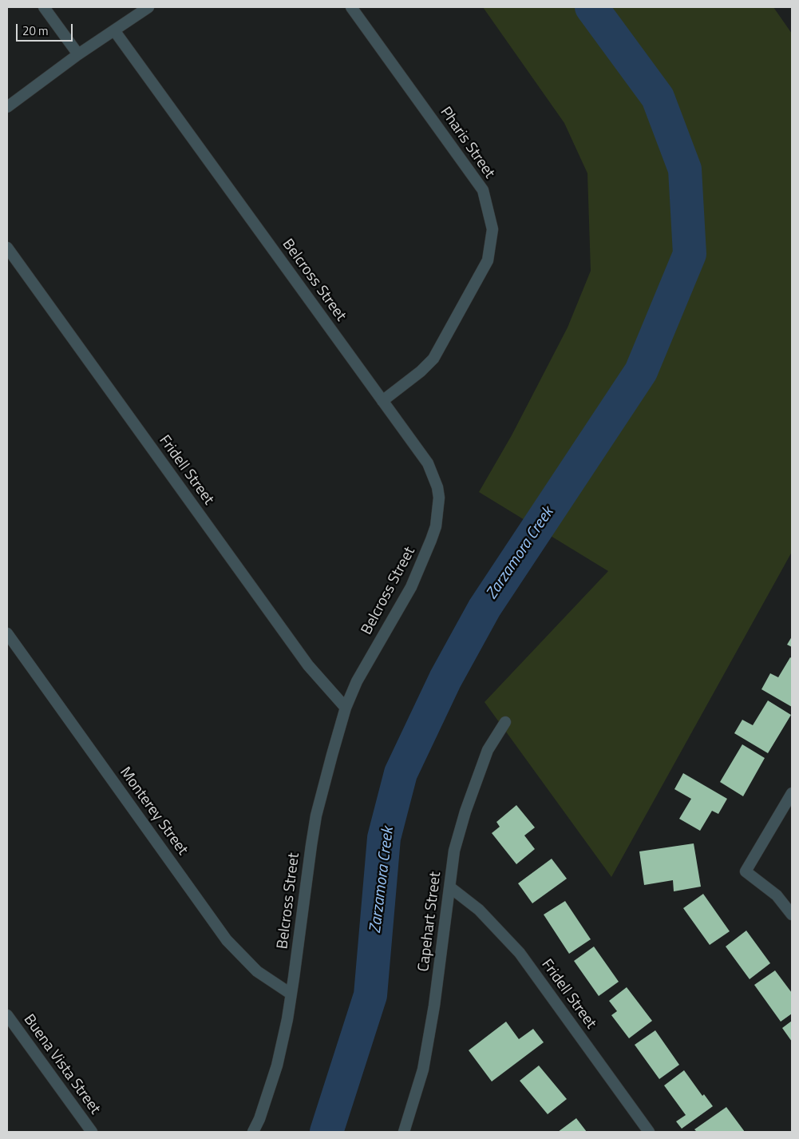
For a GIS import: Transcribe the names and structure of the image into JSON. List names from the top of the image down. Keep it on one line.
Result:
{"streets":{"street":["Pharis Street","Belcross Street","Fridell Street","Monterey Street","Capehart Street","Buena Vista Street"]},"crossings":[["Pharis Street","Belcross Street"],["Belcross Street","Fridell Street"],["Belcross Street","Monterey Street"],["Fridell Street","Capehart Street"]],"water":["Zarzamora Creek"],"scale_bar":"20 m"}
